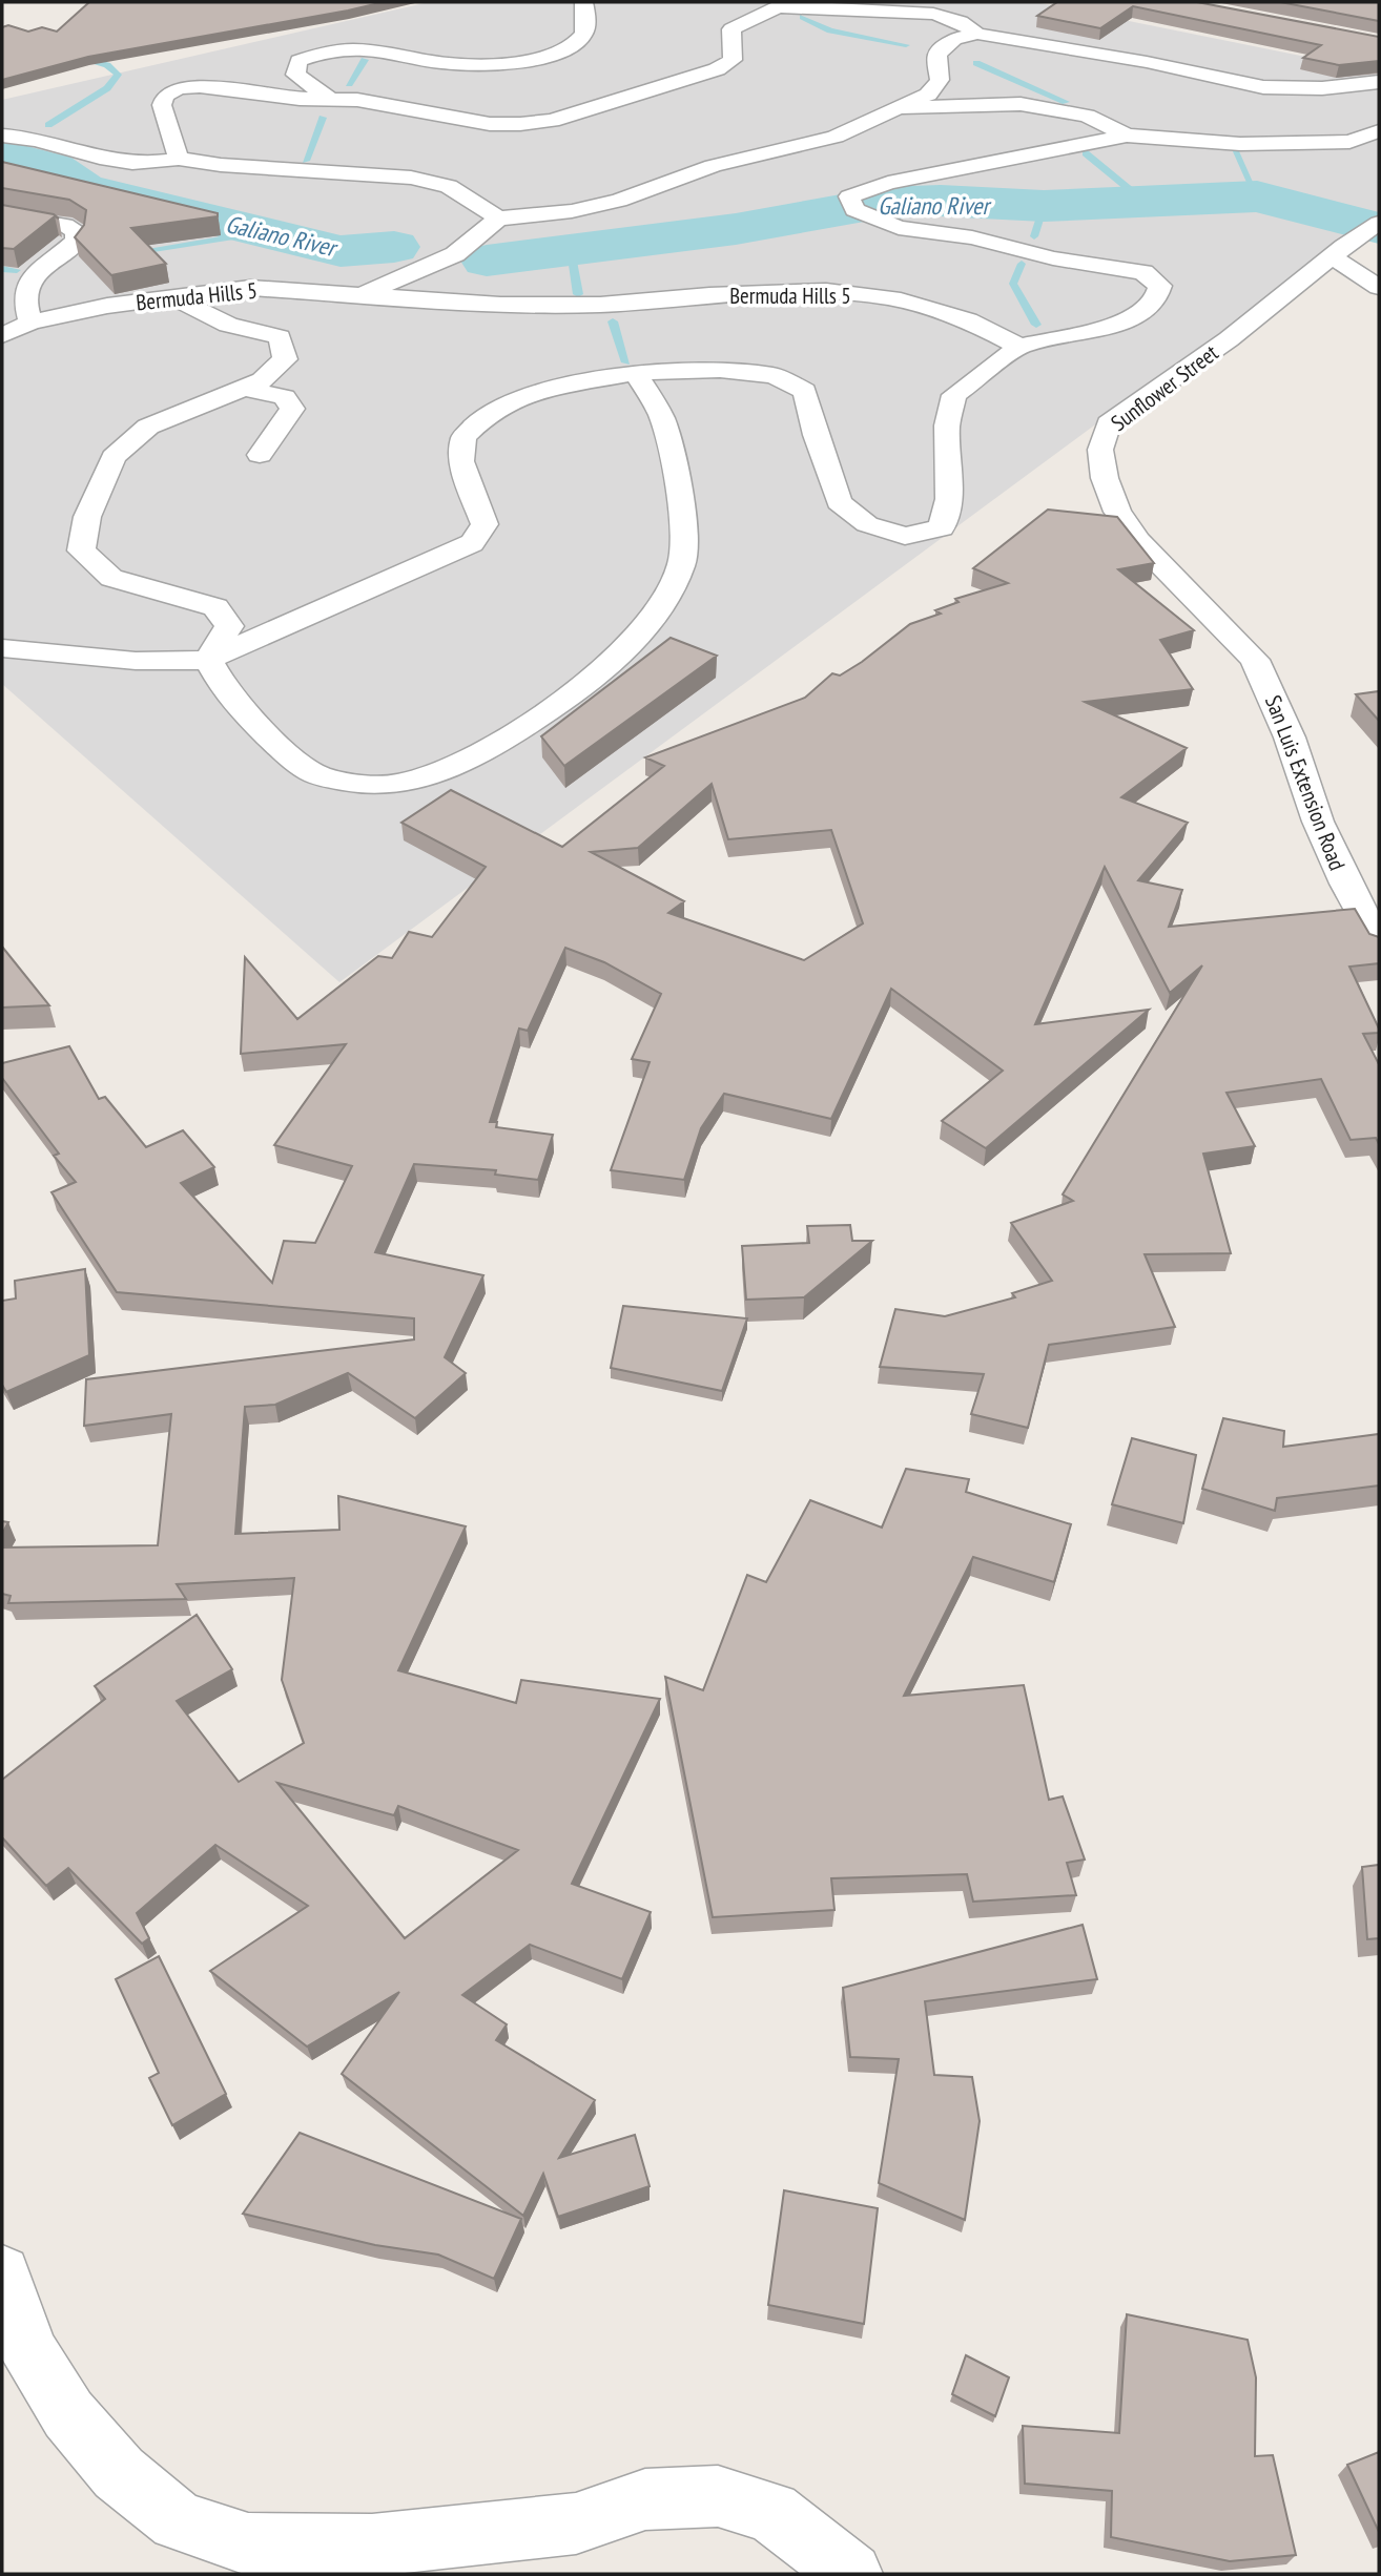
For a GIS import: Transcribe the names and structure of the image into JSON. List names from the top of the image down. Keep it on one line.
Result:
{"streets":{"street":["Bermuda Hills 5","Sunflower Street","San Luis Extension Road"]},"crossings":[["Sunflower Street","San Luis Extension Road"]],"water":["Galiano River"]}
